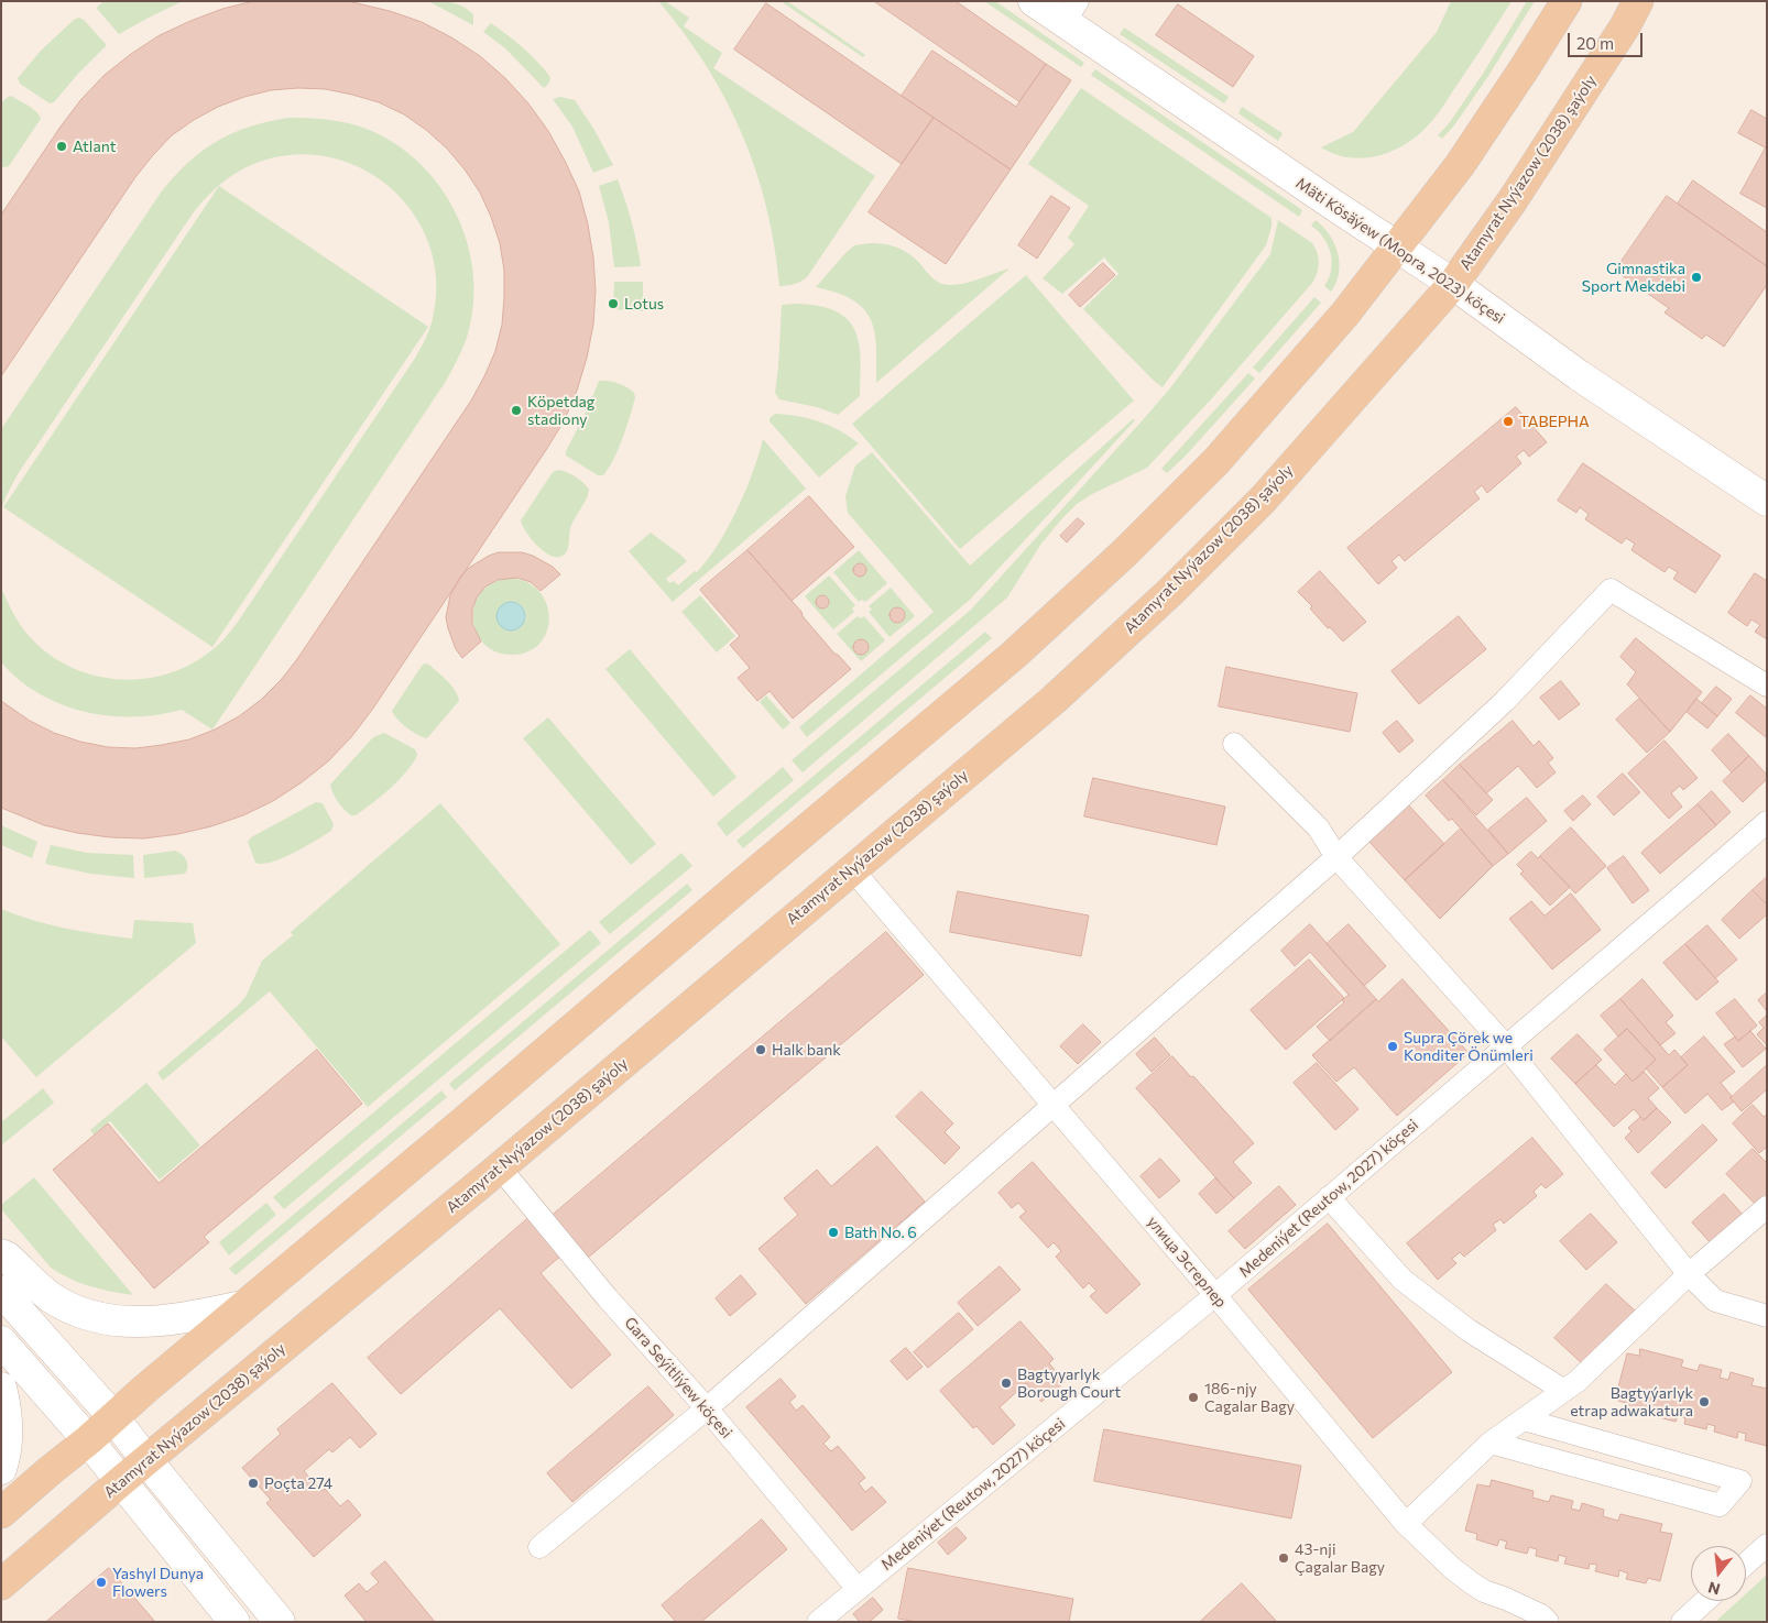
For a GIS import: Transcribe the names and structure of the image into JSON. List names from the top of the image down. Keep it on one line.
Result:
{"streets":{"main road":["Atamyrat Nyýazow (2038) şaýoly","Mäti Kösäýew (Mopra, 2023) köçesi"],"street":["Medeniýet (Reutow, 2027) köçesi","улица Эсгерлер","Gara Seýitliýew köçesi"]},"crossings":[["Atamyrat Nyýazow (2038) şaýoly","Mäti Kösäýew (Mopra, 2023) köçesi"],["Atamyrat Nyýazow (2038) şaýoly","улица Эсгерлер"],["Atamyrat Nyýazow (2038) şaýoly","Gara Seýitliýew köçesi"],["Medeniýet (Reutow, 2027) köçesi","улица Эсгерлер"],["Medeniýet (Reutow, 2027) köçesi","Gara Seýitliýew köçesi"]],"places":["Atlant","Gimnastika Sport Mekdebi","Lotus","Köpetdag stadiony","ТАВЕРНА","Supra Çörek we Konditer Önümleri","Halk bank","Bath No. 6","Bagtyyarlyk Borough Court","186-njy Cagalar Bagy","Bagtyýarlyk etrap adwakatura","Poçta 274","43-nji Çagalar Bagy","Yashyl Dunya Flowers"],"scale_bar":"20 m","north":"bottom"}
